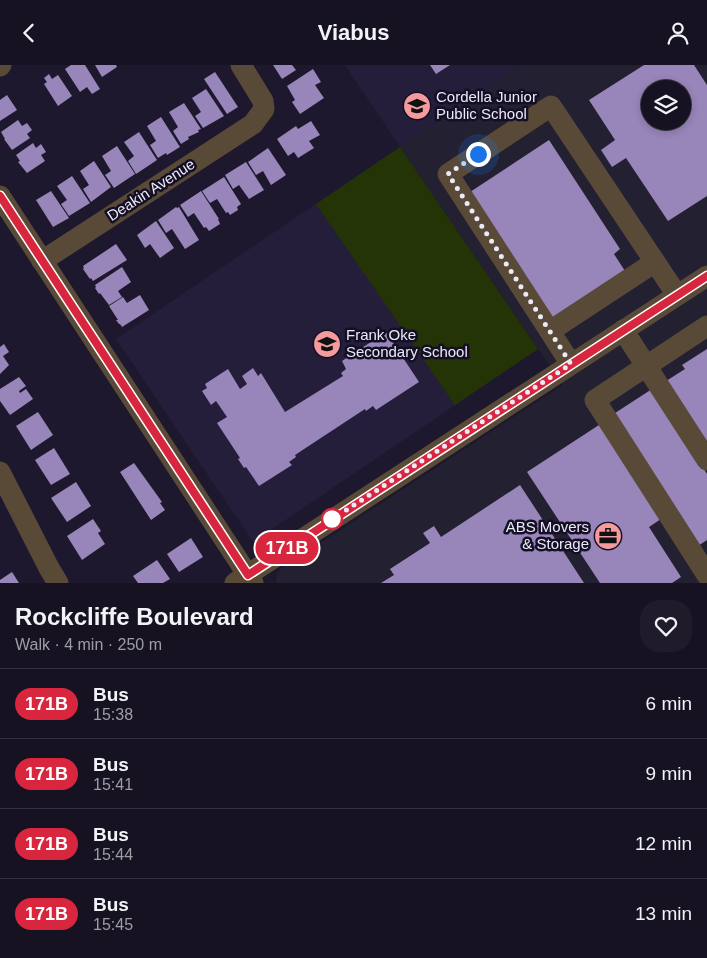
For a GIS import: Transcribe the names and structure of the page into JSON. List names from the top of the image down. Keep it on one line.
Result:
{"streets":{"street":["Deakin Avenue"]},"places":{"school or university":["Cordella Junior Public School","Frank Oke Secondary School"],"office":["ABS Movers & Storage"]},"lines":["bus line 171B"],"page":{"header":"Viabus","on_map":"171B","heading":["Rockcliffe Boulevard","Walk · 4 min · 250 m"],"list":[{"mark":"171B","name":"Bus","note":"15:38","value":"6 min"},{"mark":"171B","name":"Bus","note":"15:41","value":"9 min"},{"mark":"171B","name":"Bus","note":"15:44","value":"12 min"},{"mark":"171B","name":"Bus","note":"15:45","value":"13 min"}]}}
